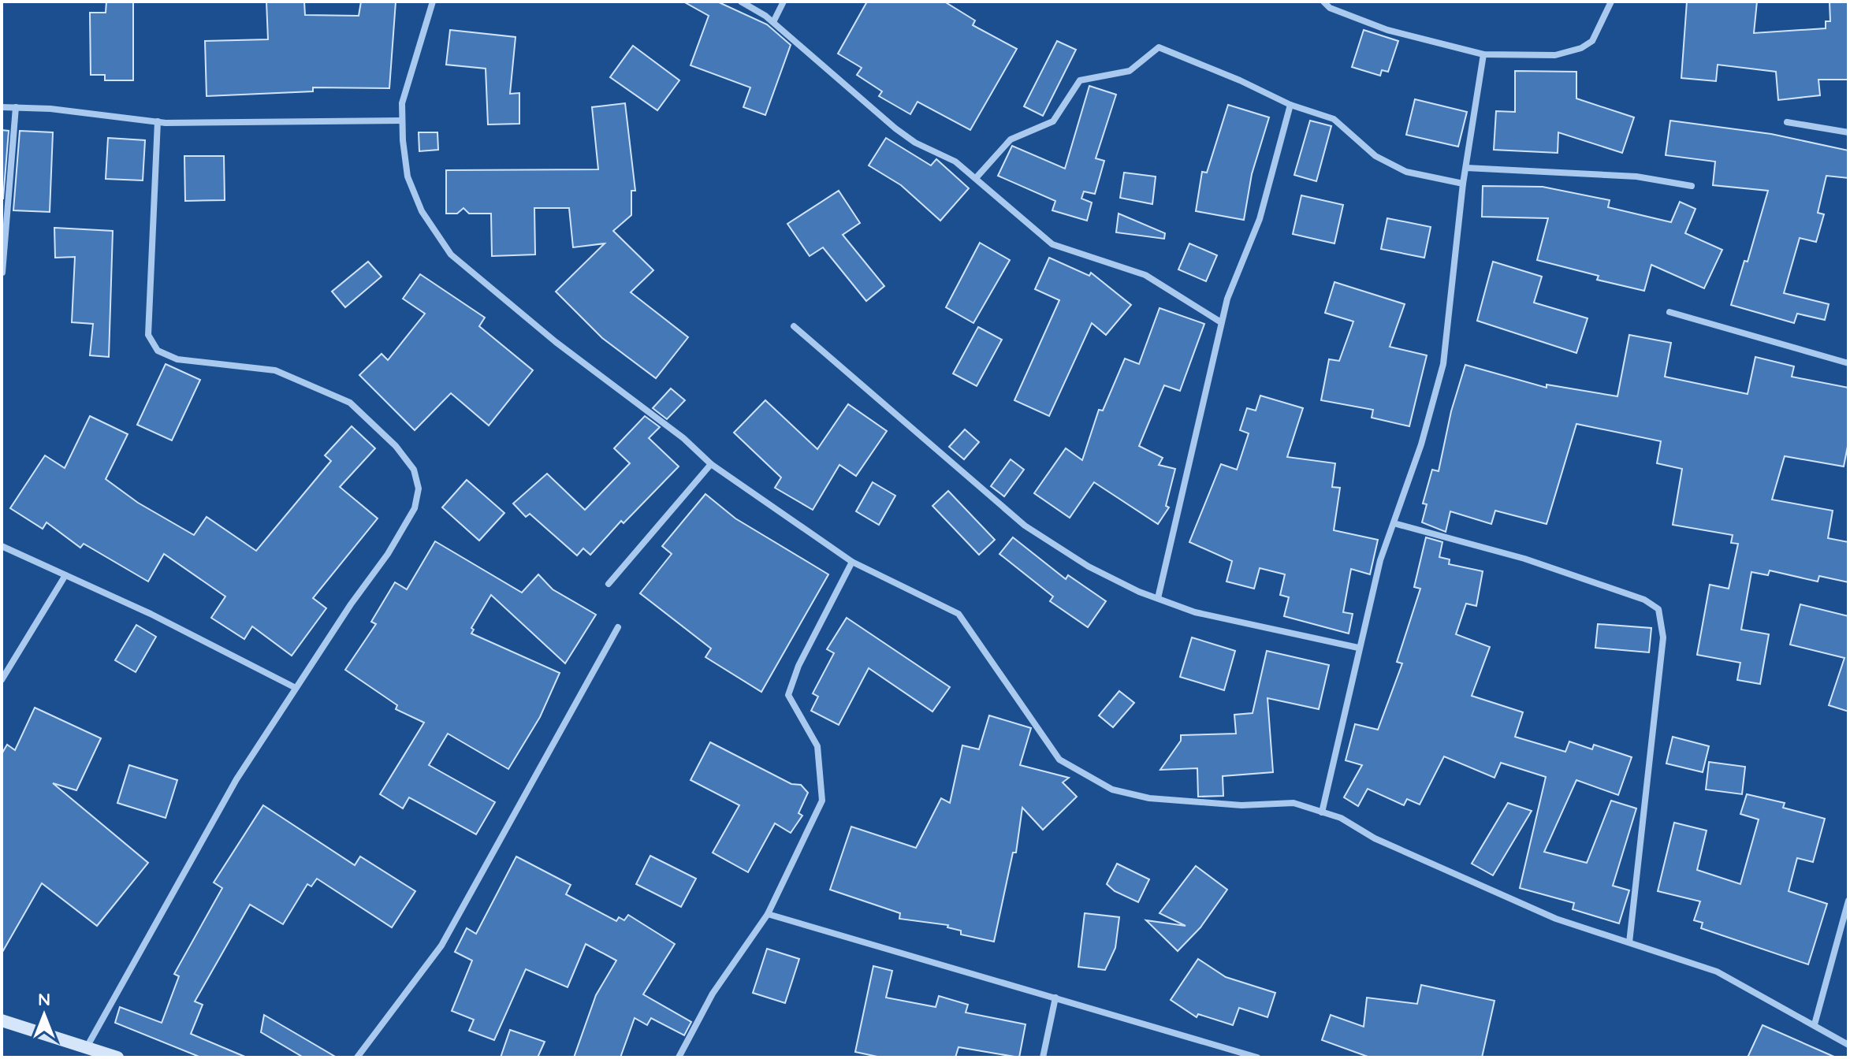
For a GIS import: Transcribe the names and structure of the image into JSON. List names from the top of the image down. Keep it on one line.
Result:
{"north":"top"}
